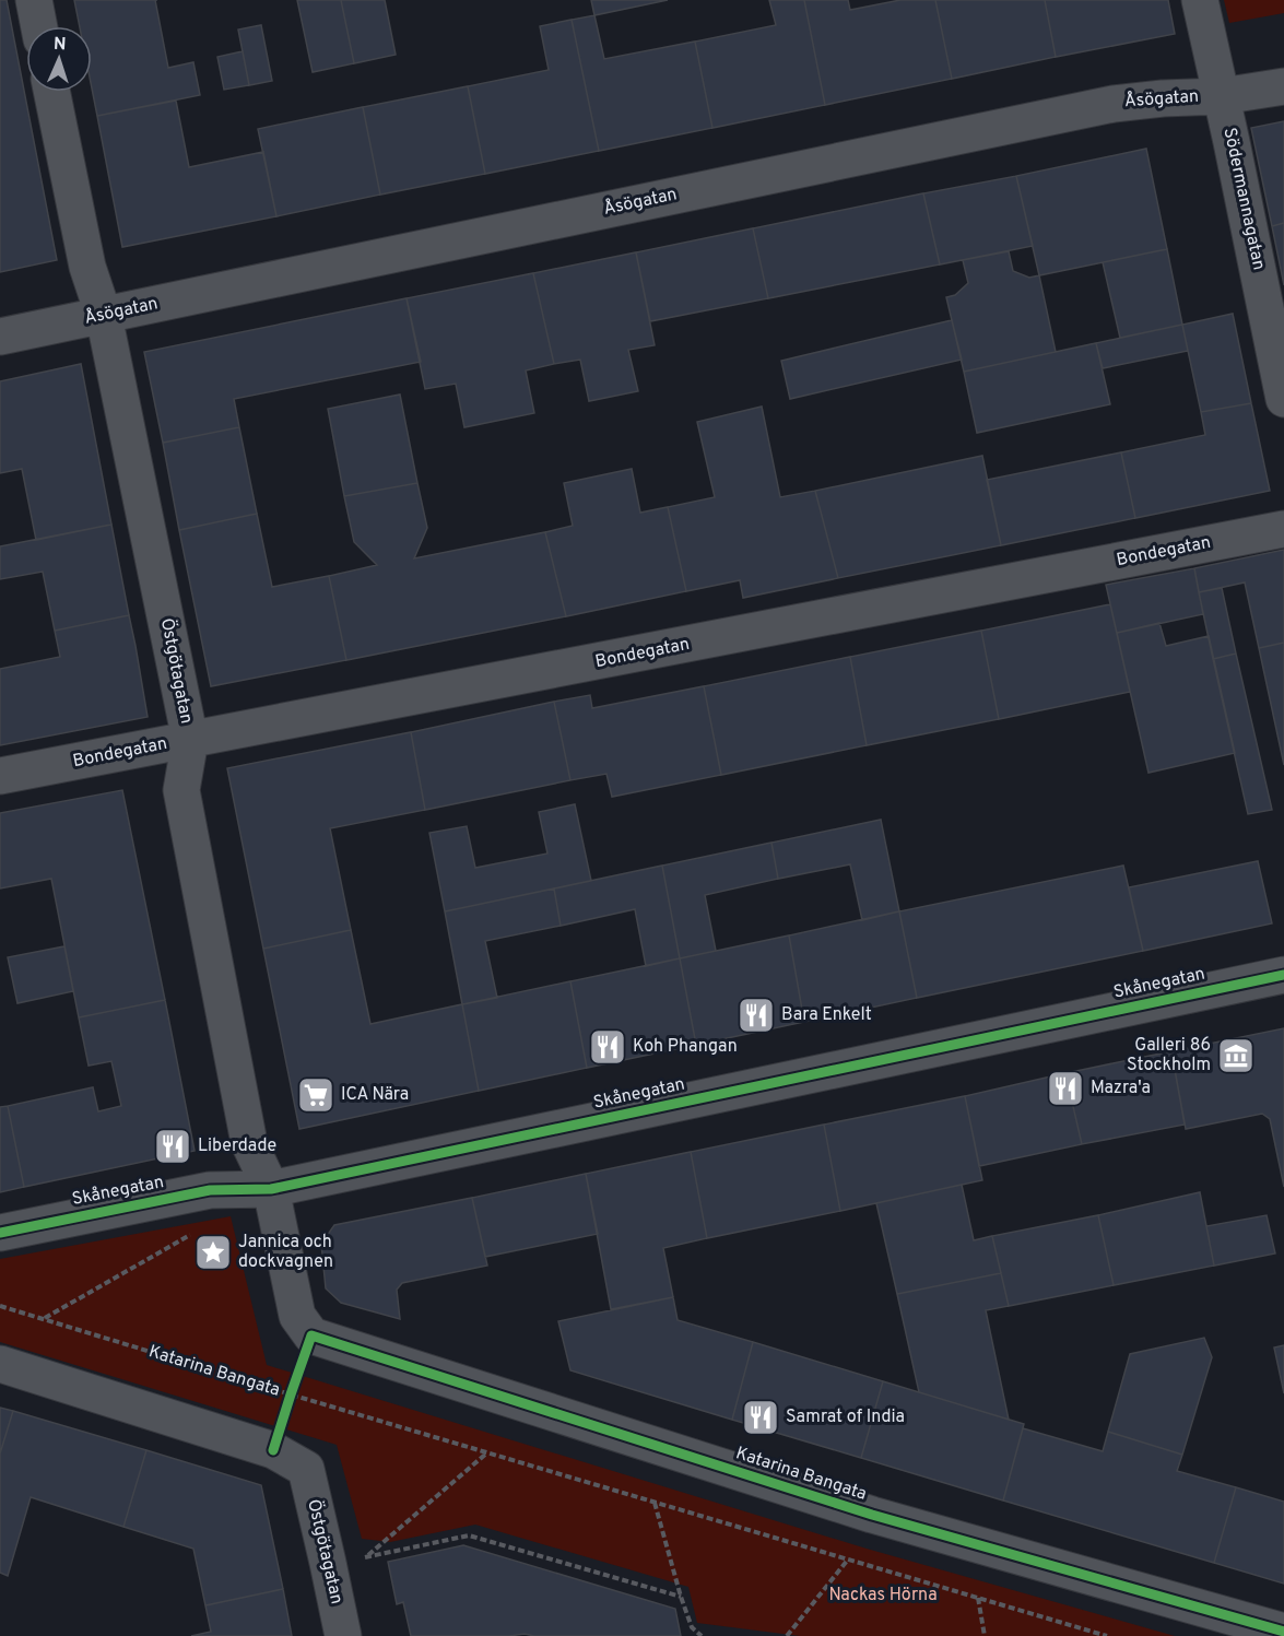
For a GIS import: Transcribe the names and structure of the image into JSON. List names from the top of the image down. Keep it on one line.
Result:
{"streets":{"street":["Åsögatan","Södermannagatan","Bondegatan","Östgötagatan","Skånegatan","Katarina Bangata"]},"crossings":[["Åsögatan","Södermannagatan"],["Åsögatan","Östgötagatan"],["Bondegatan","Östgötagatan"],["Östgötagatan","Skånegatan"],["Östgötagatan","Katarina Bangata"]],"parks":["Nackas Hörna"],"places":{"restaurant":["Bara Enkelt","Koh Phangan","Mazra'a","Liberdade","Samrat of India"],"museum":["Galleri 86 Stockholm"],"supermarket":["ICA Nära"],"place":["Jannica och dockvagnen"]},"north":"top"}
